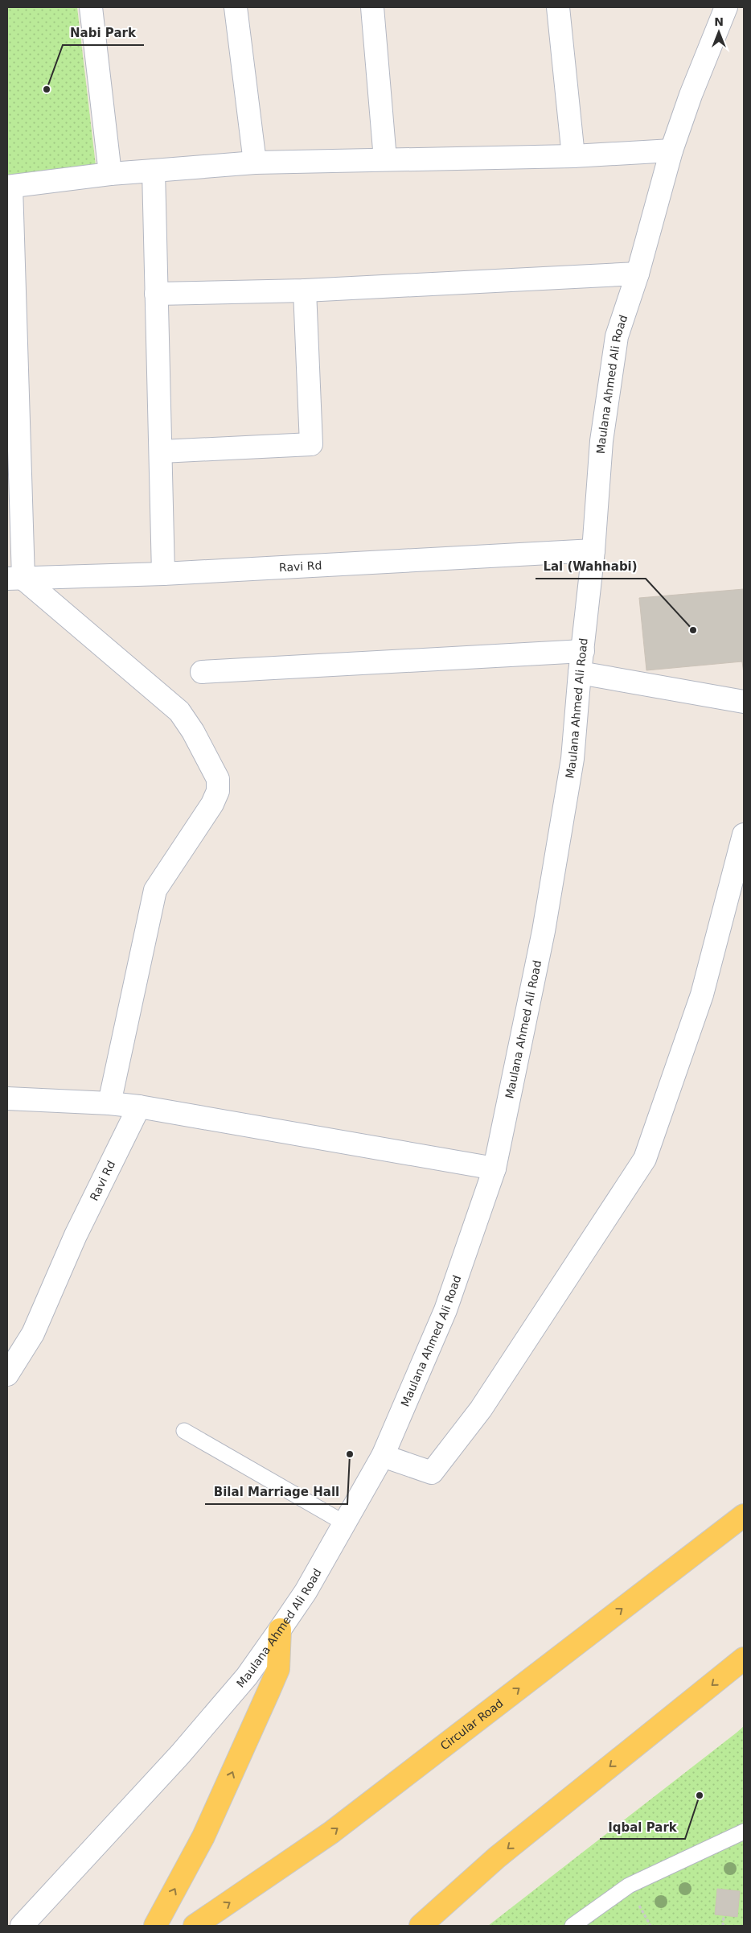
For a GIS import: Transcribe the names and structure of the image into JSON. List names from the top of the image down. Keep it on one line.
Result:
{"streets":{"main road":["Circular Road"],"street":["Maulana Ahmed Ali Road","Ravi Rd"]},"crossings":[["Maulana Ahmed Ali Road","Ravi Rd"]],"places":["Nabi Park","Lal (Wahhabi)","Bilal Marriage Hall","Iqbal Park"],"north":"top"}
